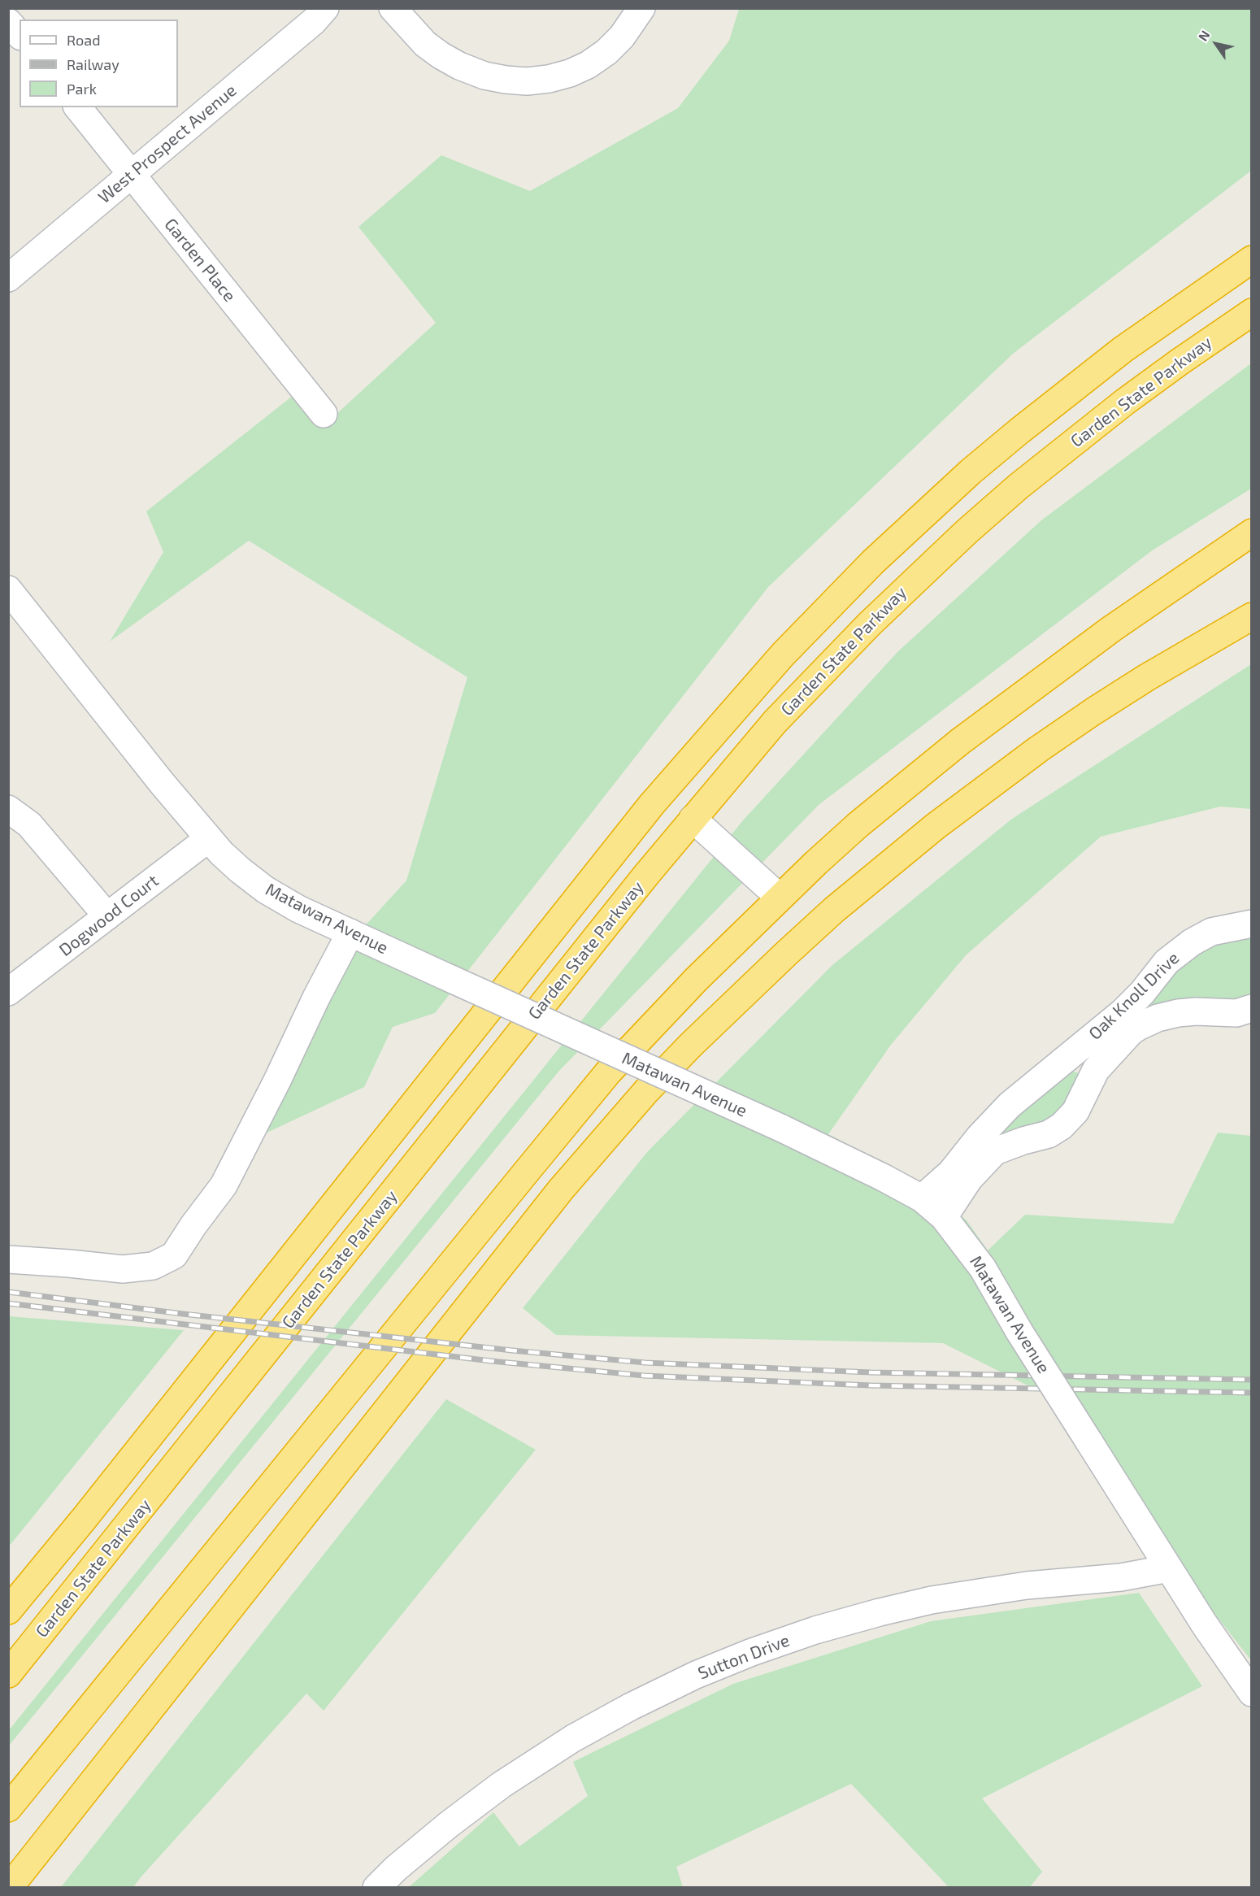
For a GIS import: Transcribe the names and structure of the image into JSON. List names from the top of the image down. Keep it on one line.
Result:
{"streets":{"highway":["Garden State Parkway"],"street":["West Prospect Avenue","Garden Place","Dogwood Court","Matawan Avenue","Oak Knoll Drive","Sutton Drive"]},"crossings":[["West Prospect Avenue","Garden Place"],["Dogwood Court","Matawan Avenue"],["Matawan Avenue","Oak Knoll Drive"],["Matawan Avenue","Sutton Drive"]],"legend":["Road","Railway","Park"],"north":"top left"}
